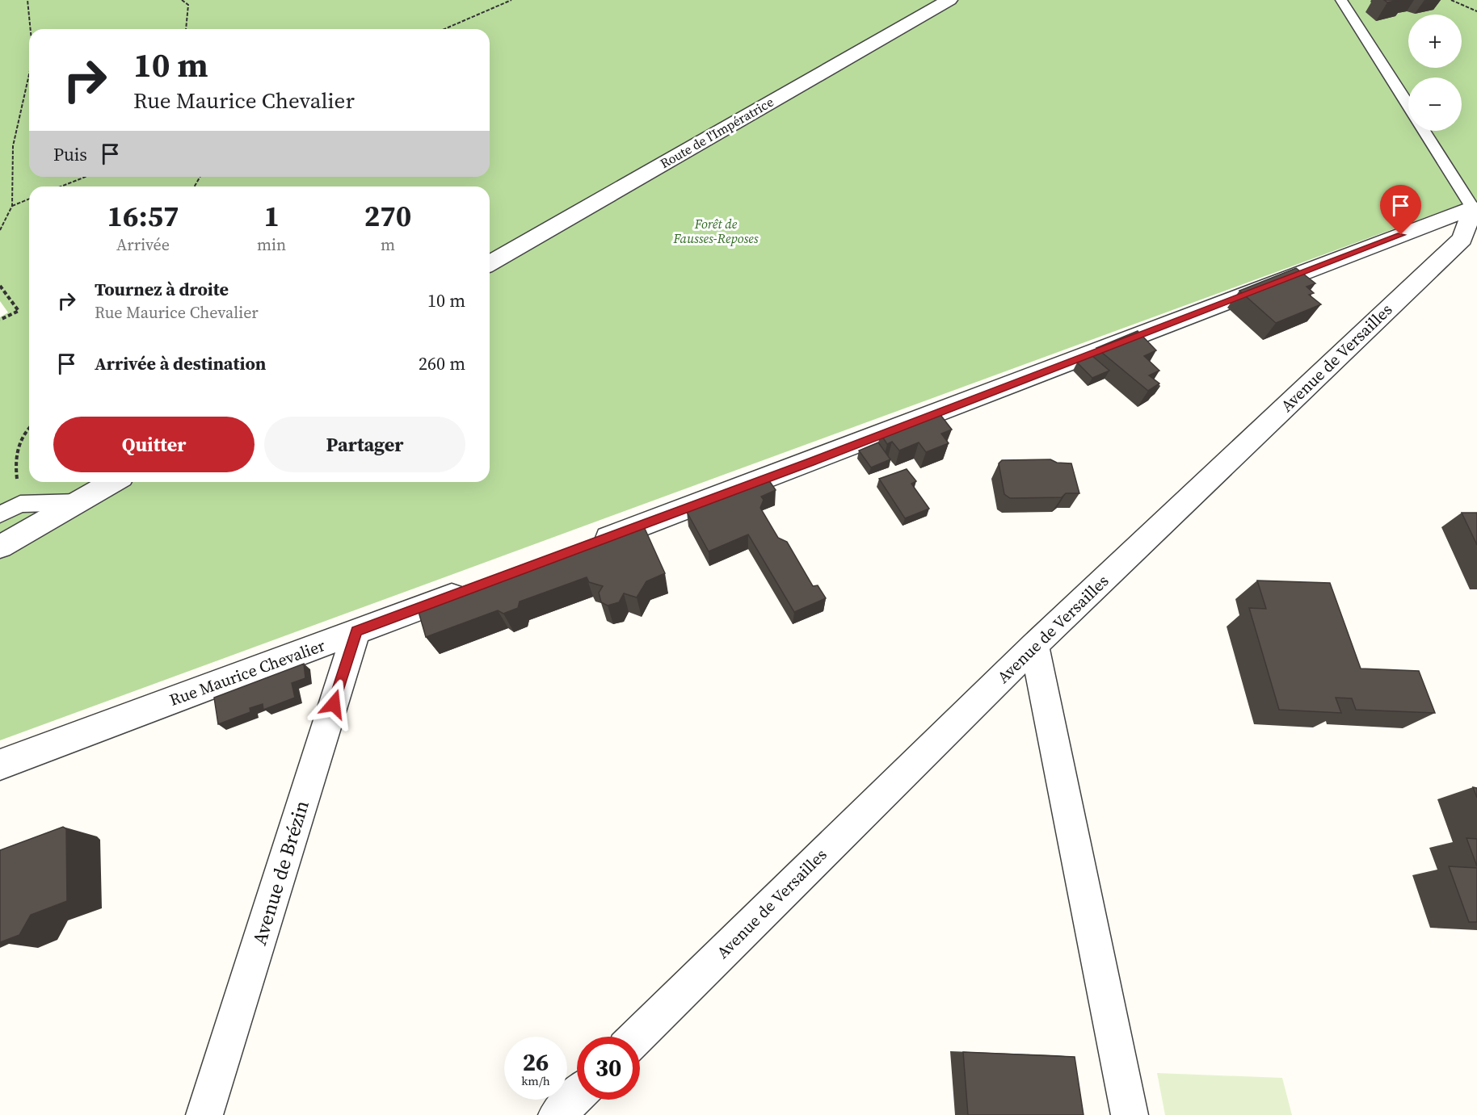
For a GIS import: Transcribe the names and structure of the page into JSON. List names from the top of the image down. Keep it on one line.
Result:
{"streets":{"street":["Route de l'Impératrice","Avenue de Versailles","Rue Maurice Chevalier","Avenue de Brézin"]},"crossings":[["Rue Maurice Chevalier","Avenue de Brézin"]],"parks":["Forêt de Fausses-Reposes"],"page":{"map_buttons":["+","−"],"turn":["10 m","Rue Maurice Chevalier"],"then":"Puis","eta":["16:57","Arrivée","1","min","270","m"],"list":[{"name":"Tournez à droite","note":"Rue Maurice Chevalier","value":"10 m"},{"name":"Arrivée à destination","value":"260 m"}],"buttons":["Quitter","Partager"],"speed":"26 km/h","limit":"30"}}
